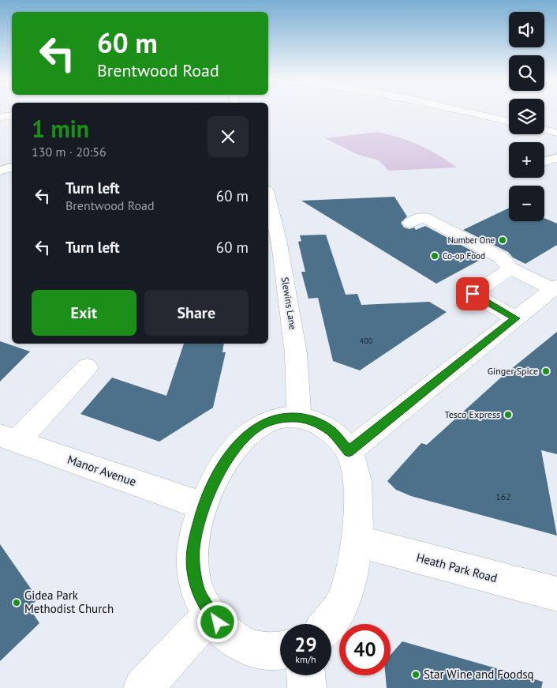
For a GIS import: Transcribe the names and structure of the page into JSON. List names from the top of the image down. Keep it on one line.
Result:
{"streets":{"street":["Slewins Lane","Manor Avenue","Heath Park Road"]},"places":["Number One","Co-op Food","Ginger Spice","Tesco Express","Gidea Park Methodist Church","Star Wine and Foodsq"],"house_numbers":["400","162"],"page":{"map_buttons":["+","−"],"turn":["60 m","Brentwood Road"],"heading":["1 min","130 m · 20:56"],"list":[{"name":"Turn left","note":"Brentwood Road","value":"60 m"},{"name":"Turn left","value":"60 m"}],"buttons":["Exit","Share"],"speed":"29 km/h","limit":"40"}}
